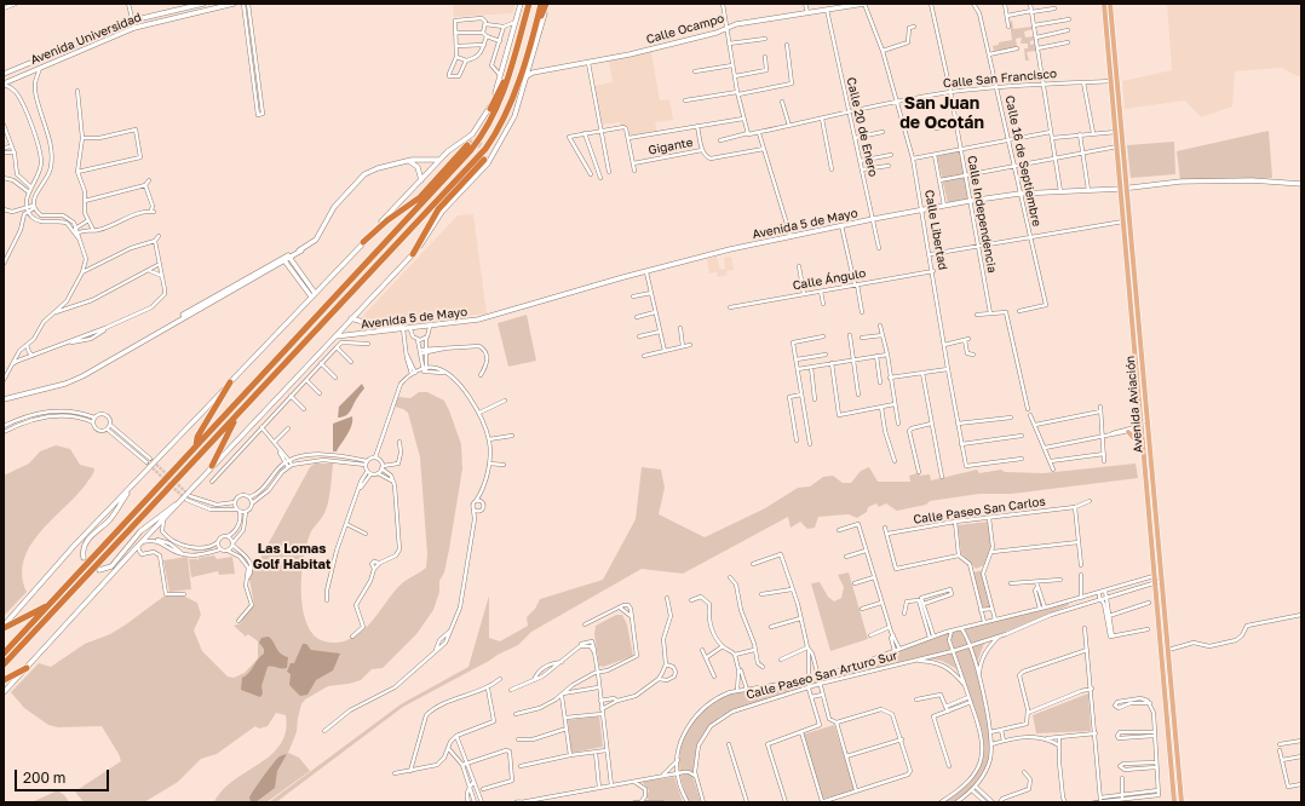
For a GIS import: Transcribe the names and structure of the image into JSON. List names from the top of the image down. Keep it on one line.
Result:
{"streets":{"main road":["Calle Ocampo","Avenida Universidad","Avenida 5 de Mayo","Avenida Aviación"],"street":["Calle San Francisco","Calle 20 de Enero","Gigante","Calle 16 de Septiembre","Calle Independencia","Calle Libertad","Calle Ángulo","Calle Paseo San Carlos","Calle Paseo San Arturo Sur"]},"crossings":[["Calle Ocampo","Calle 20 de Enero"],["Calle Ocampo","Calle Libertad"],["Calle San Francisco","Calle 20 de Enero"],["Calle San Francisco","Calle 16 de Septiembre"],["Calle San Francisco","Calle Independencia"],["Calle San Francisco","Calle Libertad"],["Calle San Francisco","Avenida Aviación"],["Calle 20 de Enero","Avenida 5 de Mayo"],["Calle 16 de Septiembre","Avenida 5 de Mayo"],["Calle Independencia","Avenida 5 de Mayo"],["Avenida 5 de Mayo","Calle Libertad"],["Avenida 5 de Mayo","Avenida Aviación"],["Calle Libertad","Calle Ángulo"],["Avenida Aviación","Calle Paseo San Arturo Sur"]],"districts":["San Juan de Ocotán","Las Lomas Golf Habitat"],"scale_bar":"200 m"}
